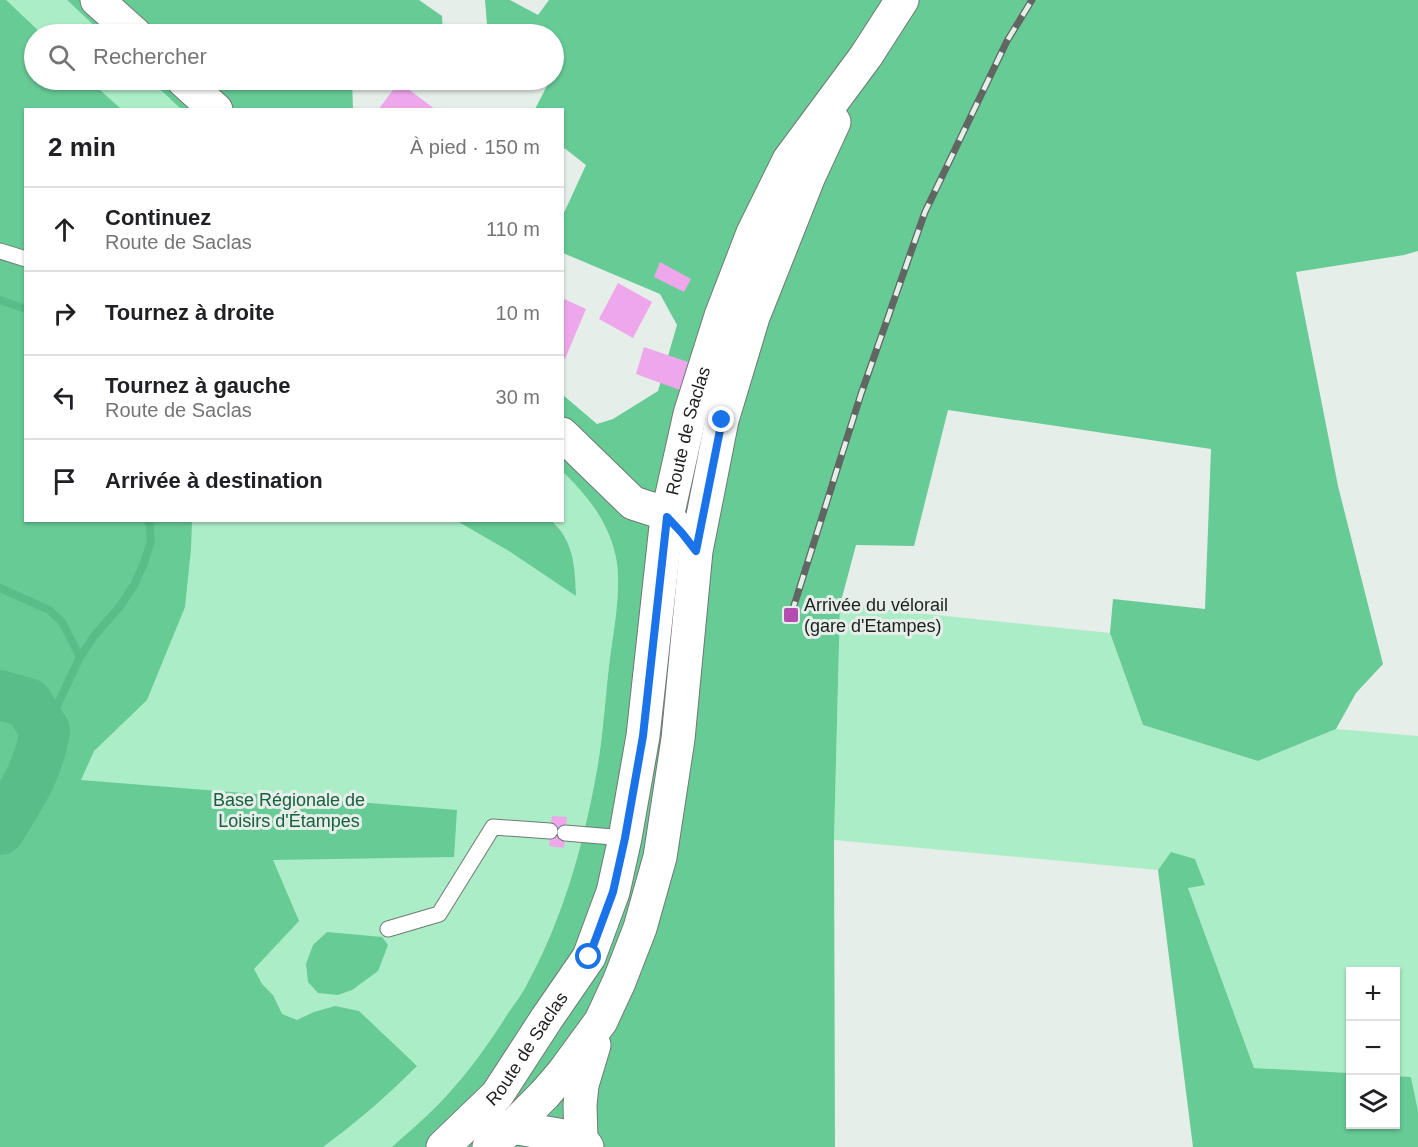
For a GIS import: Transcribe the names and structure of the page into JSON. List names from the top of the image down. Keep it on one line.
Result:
{"streets":{"main road":["Route de Saclas"]},"parks":["Base Régionale de Loisirs d'Étampes"],"places":{"transit":["Arrivée du vélorail (gare d'Etampes)"]},"page":{"search":"Rechercher","heading":["2 min","À pied · 150 m"],"list":[["Continuez","Route de Saclas","110 m"],["Tournez à droite","10 m"],["Tournez à gauche","Route de Saclas","30 m"],"Arrivée à destination"],"map_buttons":["+","−"]}}
